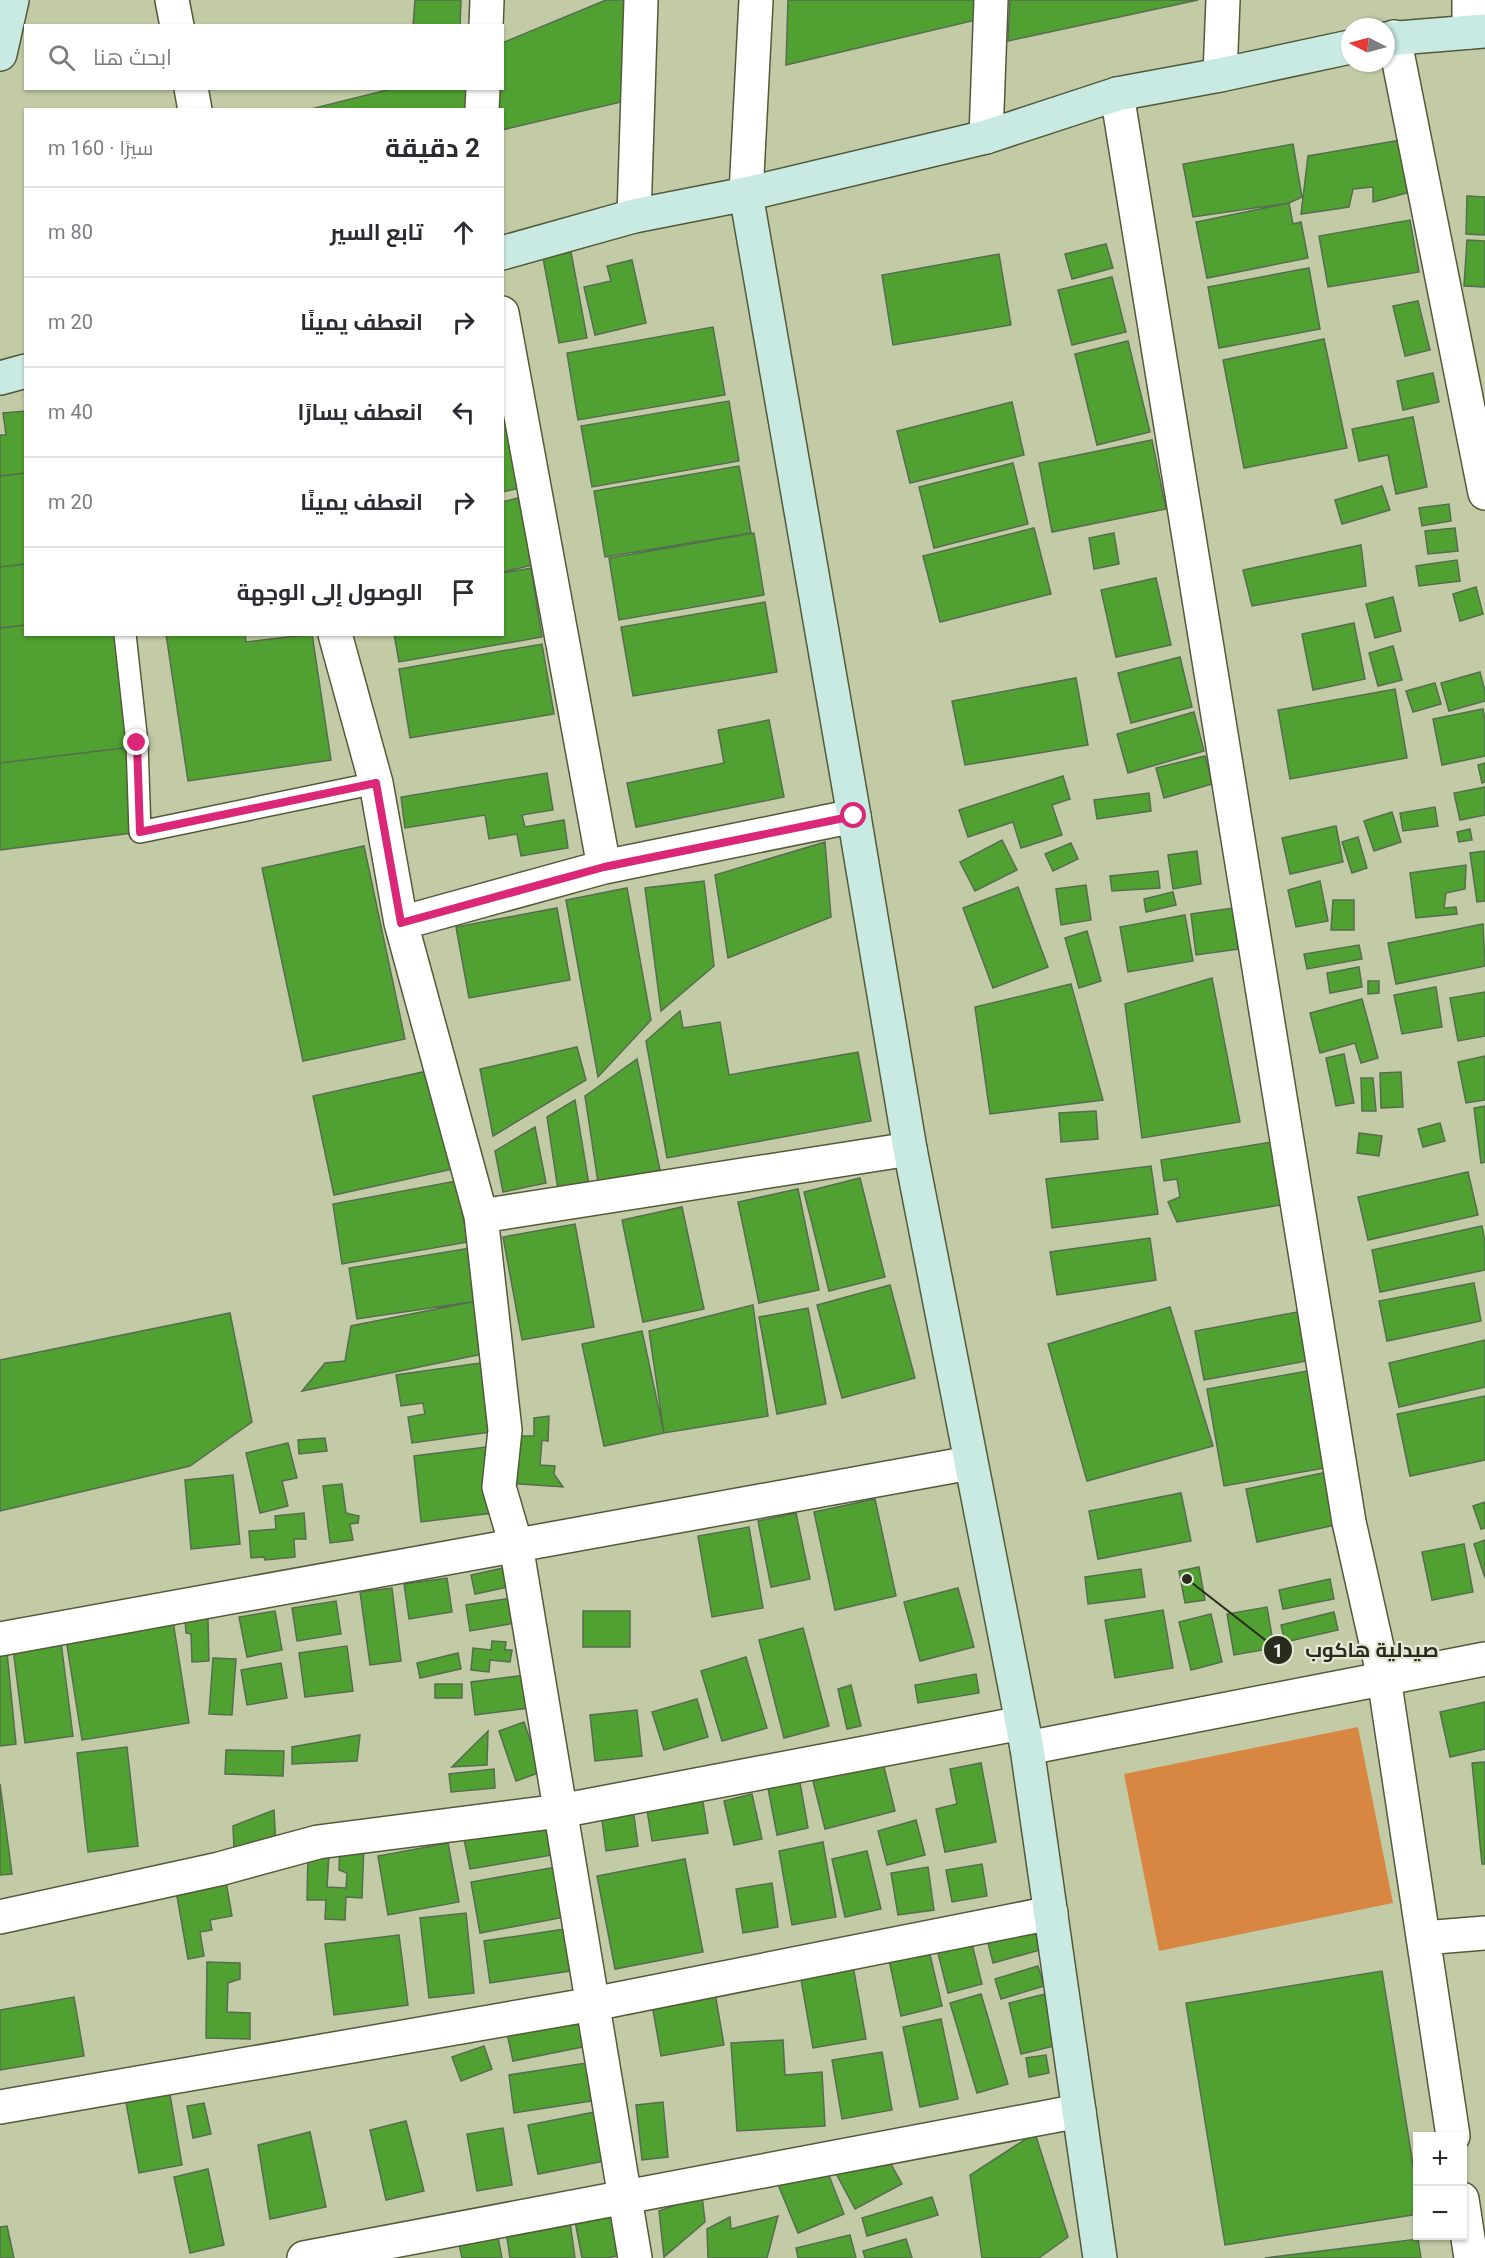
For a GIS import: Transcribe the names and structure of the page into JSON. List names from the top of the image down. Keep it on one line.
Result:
{"places":["صيدلية هاكوب"],"north":"left","page":{"search":"ابحث هنا","heading":["2 دقيقة","سيرًا · 160 m"],"list":[["تابع السير","80 m"],["انعطف يمينًا","20 m"],["انعطف يسارًا","40 m"],["انعطف يمينًا","20 m"],"الوصول إلى الوجهة"],"map_buttons":["+","−"]}}
